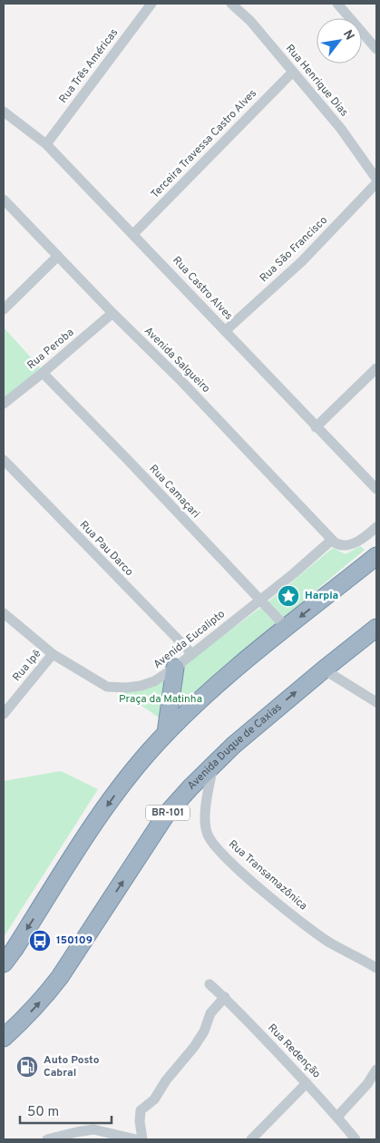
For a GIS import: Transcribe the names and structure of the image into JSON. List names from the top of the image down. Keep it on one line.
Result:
{"streets":{"highway":["Avenida Duque de Caxias","BR-101"],"street":["Rua Três Américas","Rua Henrique Dias","Terceira Travessa Castro Alves","Rua São Francisco","Rua Castro Alves","Rua Peroba","Avenida Salgueiro","Rua Camaçari","Rua Pau Darco","Avenida Eucalipto","Rua Ipê","Rua Transamazônica","Rua Redenção"]},"crossings":[["Rua Três Américas","Rua Castro Alves"],["Rua Henrique Dias","Terceira Travessa Castro Alves"],["Terceira Travessa Castro Alves","Rua Castro Alves"],["Rua São Francisco","Rua Castro Alves"],["Rua Peroba","Avenida Salgueiro"],["Rua Peroba","Rua Camaçari"],["Avenida Salgueiro","Avenida Eucalipto"],["Rua Camaçari","Avenida Eucalipto"],["Rua Pau Darco","Avenida Eucalipto"],["Avenida Eucalipto","Rua Ipê"],["Avenida Duque de Caxias","Rua Transamazônica"]],"parks":["Praça da Matinha"],"places":{"place":["Harpia"],"bus stop":["150109"],"fuel station":["Auto Posto Cabral"]},"scale_bar":"50 m","north":"top right"}
